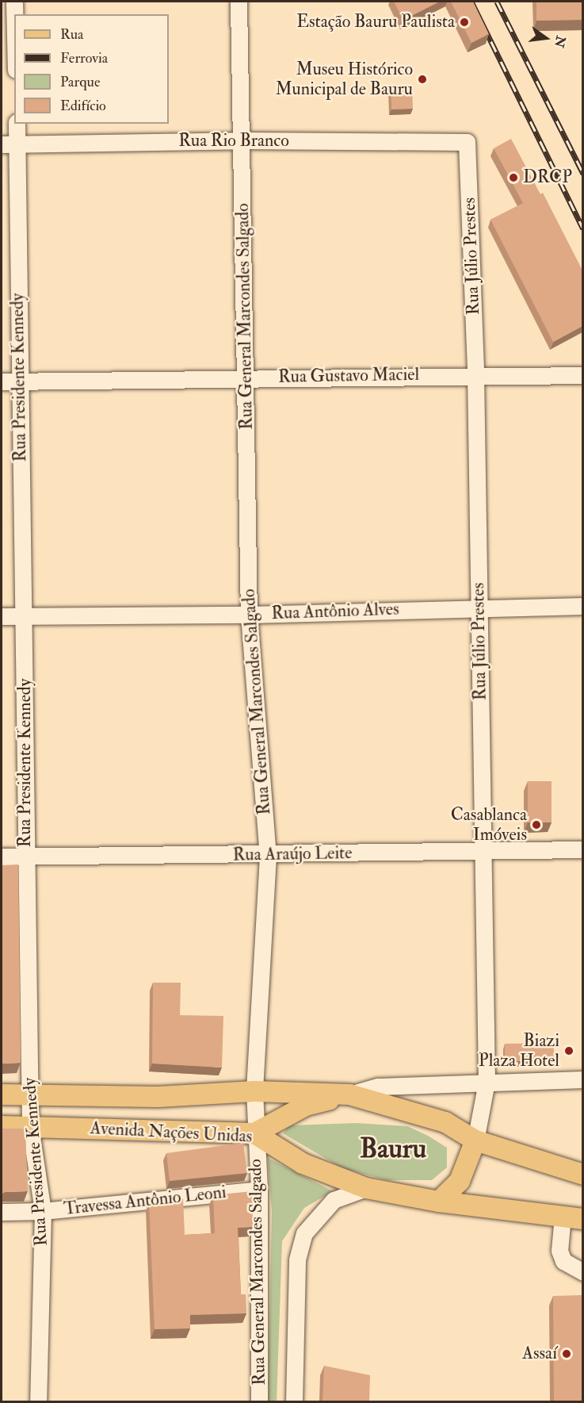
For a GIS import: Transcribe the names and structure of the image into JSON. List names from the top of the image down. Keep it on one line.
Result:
{"streets":{"main road":["Avenida Nações Unidas"],"street":["Rua Rio Branco","Rua Júlio Prestes","Rua General Marcondes Salgado","Rua Gustavo Maciel","Rua Presidente Kennedy","Rua Antônio Alves","Rua Araújo Leite","Travessa Antônio Leoni"]},"crossings":[["Rua Rio Branco","Rua Júlio Prestes"],["Rua Rio Branco","Rua General Marcondes Salgado"],["Rua Rio Branco","Rua Presidente Kennedy"],["Rua Júlio Prestes","Rua Gustavo Maciel"],["Rua Júlio Prestes","Rua Antônio Alves"],["Rua Júlio Prestes","Rua Araújo Leite"],["Rua Júlio Prestes","Avenida Nações Unidas"],["Rua General Marcondes Salgado","Rua Gustavo Maciel"],["Rua General Marcondes Salgado","Rua Antônio Alves"],["Rua General Marcondes Salgado","Rua Araújo Leite"],["Rua General Marcondes Salgado","Avenida Nações Unidas"],["Rua General Marcondes Salgado","Travessa Antônio Leoni"],["Rua Gustavo Maciel","Rua Presidente Kennedy"],["Rua Presidente Kennedy","Rua Antônio Alves"],["Rua Presidente Kennedy","Rua Araújo Leite"],["Rua Presidente Kennedy","Avenida Nações Unidas"],["Rua Presidente Kennedy","Travessa Antônio Leoni"]],"districts":["Bauru"],"places":["Estação Bauru Paulista","Museu Histórico Municipal de Bauru","DRCP","Casablanca Imóveis","Biazi Plaza Hotel","Assaí"],"legend":["Rua","Ferrovia","Parque","Edifício"],"north":"right"}
